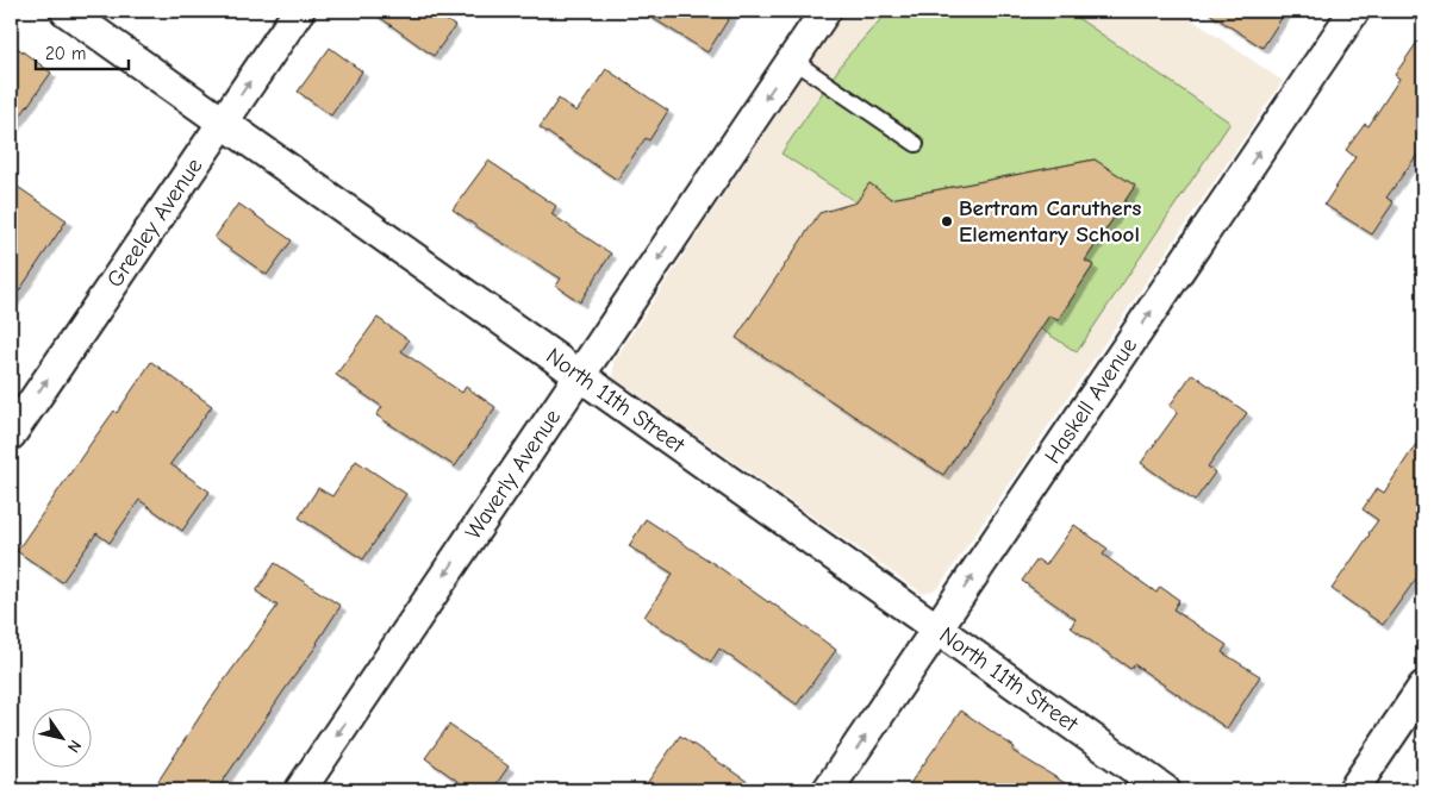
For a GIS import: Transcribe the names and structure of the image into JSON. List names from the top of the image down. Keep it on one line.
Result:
{"streets":{"street":["Greeley Avenue","Haskell Avenue","North 11th Street","Waverly Avenue"]},"crossings":[["Greeley Avenue","North 11th Street"],["Haskell Avenue","North 11th Street"],["North 11th Street","Waverly Avenue"]],"one_way":["Greeley Avenue","Haskell Avenue","Waverly Avenue"],"places":["Bertram Caruthers Elementary School"],"scale_bar":"20 m","north":"bottom right"}
